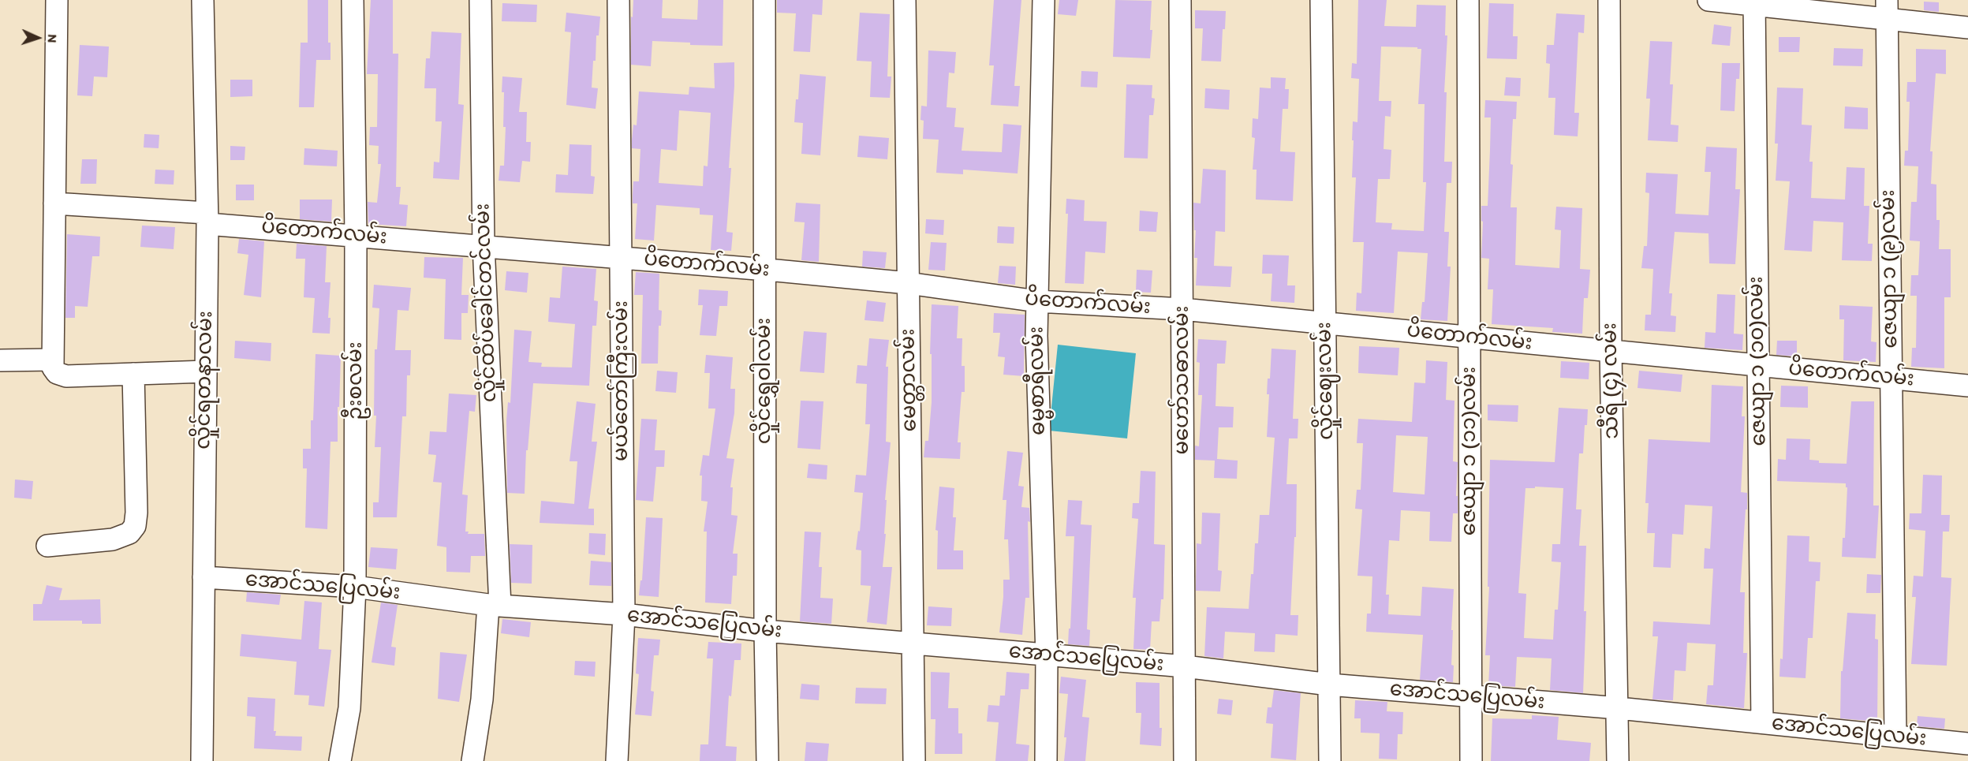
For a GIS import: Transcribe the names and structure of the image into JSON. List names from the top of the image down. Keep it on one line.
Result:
{"streets":{"street":["ပိတောက်လမ်း","ဇေယျာ ၁ (၉)လမ်း","လှိုင်ထိပ်ခေါင်တင်လမ်း","ဇေယျာ ၁ (၁၀)လမ်း","လှိုင်ရတနာလမ်း","မေတ္တာလမ်း","မဟော်သဓာလမ်း","ဦးစလမ်း","မယ်တော်ကြီးလမ်း","လှိုင်ရွှေဝါလမ်း","ဓမ္မစာရီလမ်း","လှိုင်ဈေးလမ်း","သီရိ (၄) လမ်း","ဇေယျာ ၁ (၁၁)လမ်း","အောင်သပြေလမ်း"]},"crossings":[["ပိတောက်လမ်း","ဇေယျာ ၁ (၉)လမ်း"],["ပိတောက်လမ်း","လှိုင်ထိပ်ခေါင်တင်လမ်း"],["ပိတောက်လမ်း","ဇေယျာ ၁ (၁၀)လမ်း"],["ပိတောက်လမ်း","လှိုင်ရတနာလမ်း"],["ပိတောက်လမ်း","မေတ္တာလမ်း"],["ပိတောက်လမ်း","မဟော်သဓာလမ်း"],["ပိတောက်လမ်း","ဦးစလမ်း"],["ပိတောက်လမ်း","မယ်တော်ကြီးလမ်း"],["ပိတောက်လမ်း","လှိုင်ရွှေဝါလမ်း"],["ပိတောက်လမ်း","ဓမ္မစာရီလမ်း"],["ပိတောက်လမ်း","လှိုင်ဈေးလမ်း"],["ပိတောက်လမ်း","သီရိ (၄) လမ်း"],["ပိတောက်လမ်း","ဇေယျာ ၁ (၁၁)လမ်း"],["ဇေယျာ ၁ (၉)လမ်း","အောင်သပြေလမ်း"],["လှိုင်ထိပ်ခေါင်တင်လမ်း","အောင်သပြေလမ်း"],["ဇေယျာ ၁ (၁၀)လမ်း","အောင်သပြေလမ်း"],["လှိုင်ရတနာလမ်း","အောင်သပြေလမ်း"],["မေတ္တာလမ်း","အောင်သပြေလမ်း"],["မဟော်သဓာလမ်း","အောင်သပြေလမ်း"],["ဦးစလမ်း","အောင်သပြေလမ်း"],["မယ်တော်ကြီးလမ်း","အောင်သပြေလမ်း"],["လှိုင်ရွှေဝါလမ်း","အောင်သပြေလမ်း"],["ဓမ္မစာရီလမ်း","အောင်သပြေလမ်း"],["လှိုင်ဈေးလမ်း","အောင်သပြေလမ်း"],["သီရိ (၄) လမ်း","အောင်သပြေလမ်း"],["ဇေယျာ ၁ (၁၁)လမ်း","အောင်သပြေလမ်း"]],"north":"right"}
